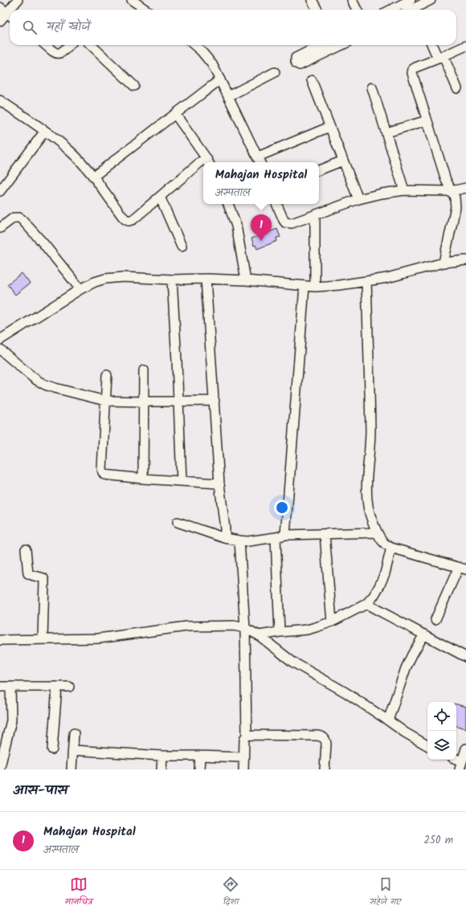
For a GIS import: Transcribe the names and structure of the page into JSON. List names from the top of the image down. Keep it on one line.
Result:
{"page":{"search":"यहाँ खोजें","popup":["Mahajan Hospital","अस्पताल"],"pins":"1","heading":"आस-पास","list":[{"mark":"1","name":"Mahajan Hospital","note":"अस्पताल","value":"250 m"}],"nav":["मानचित्र","दिशा","सहेजे गए"]}}
